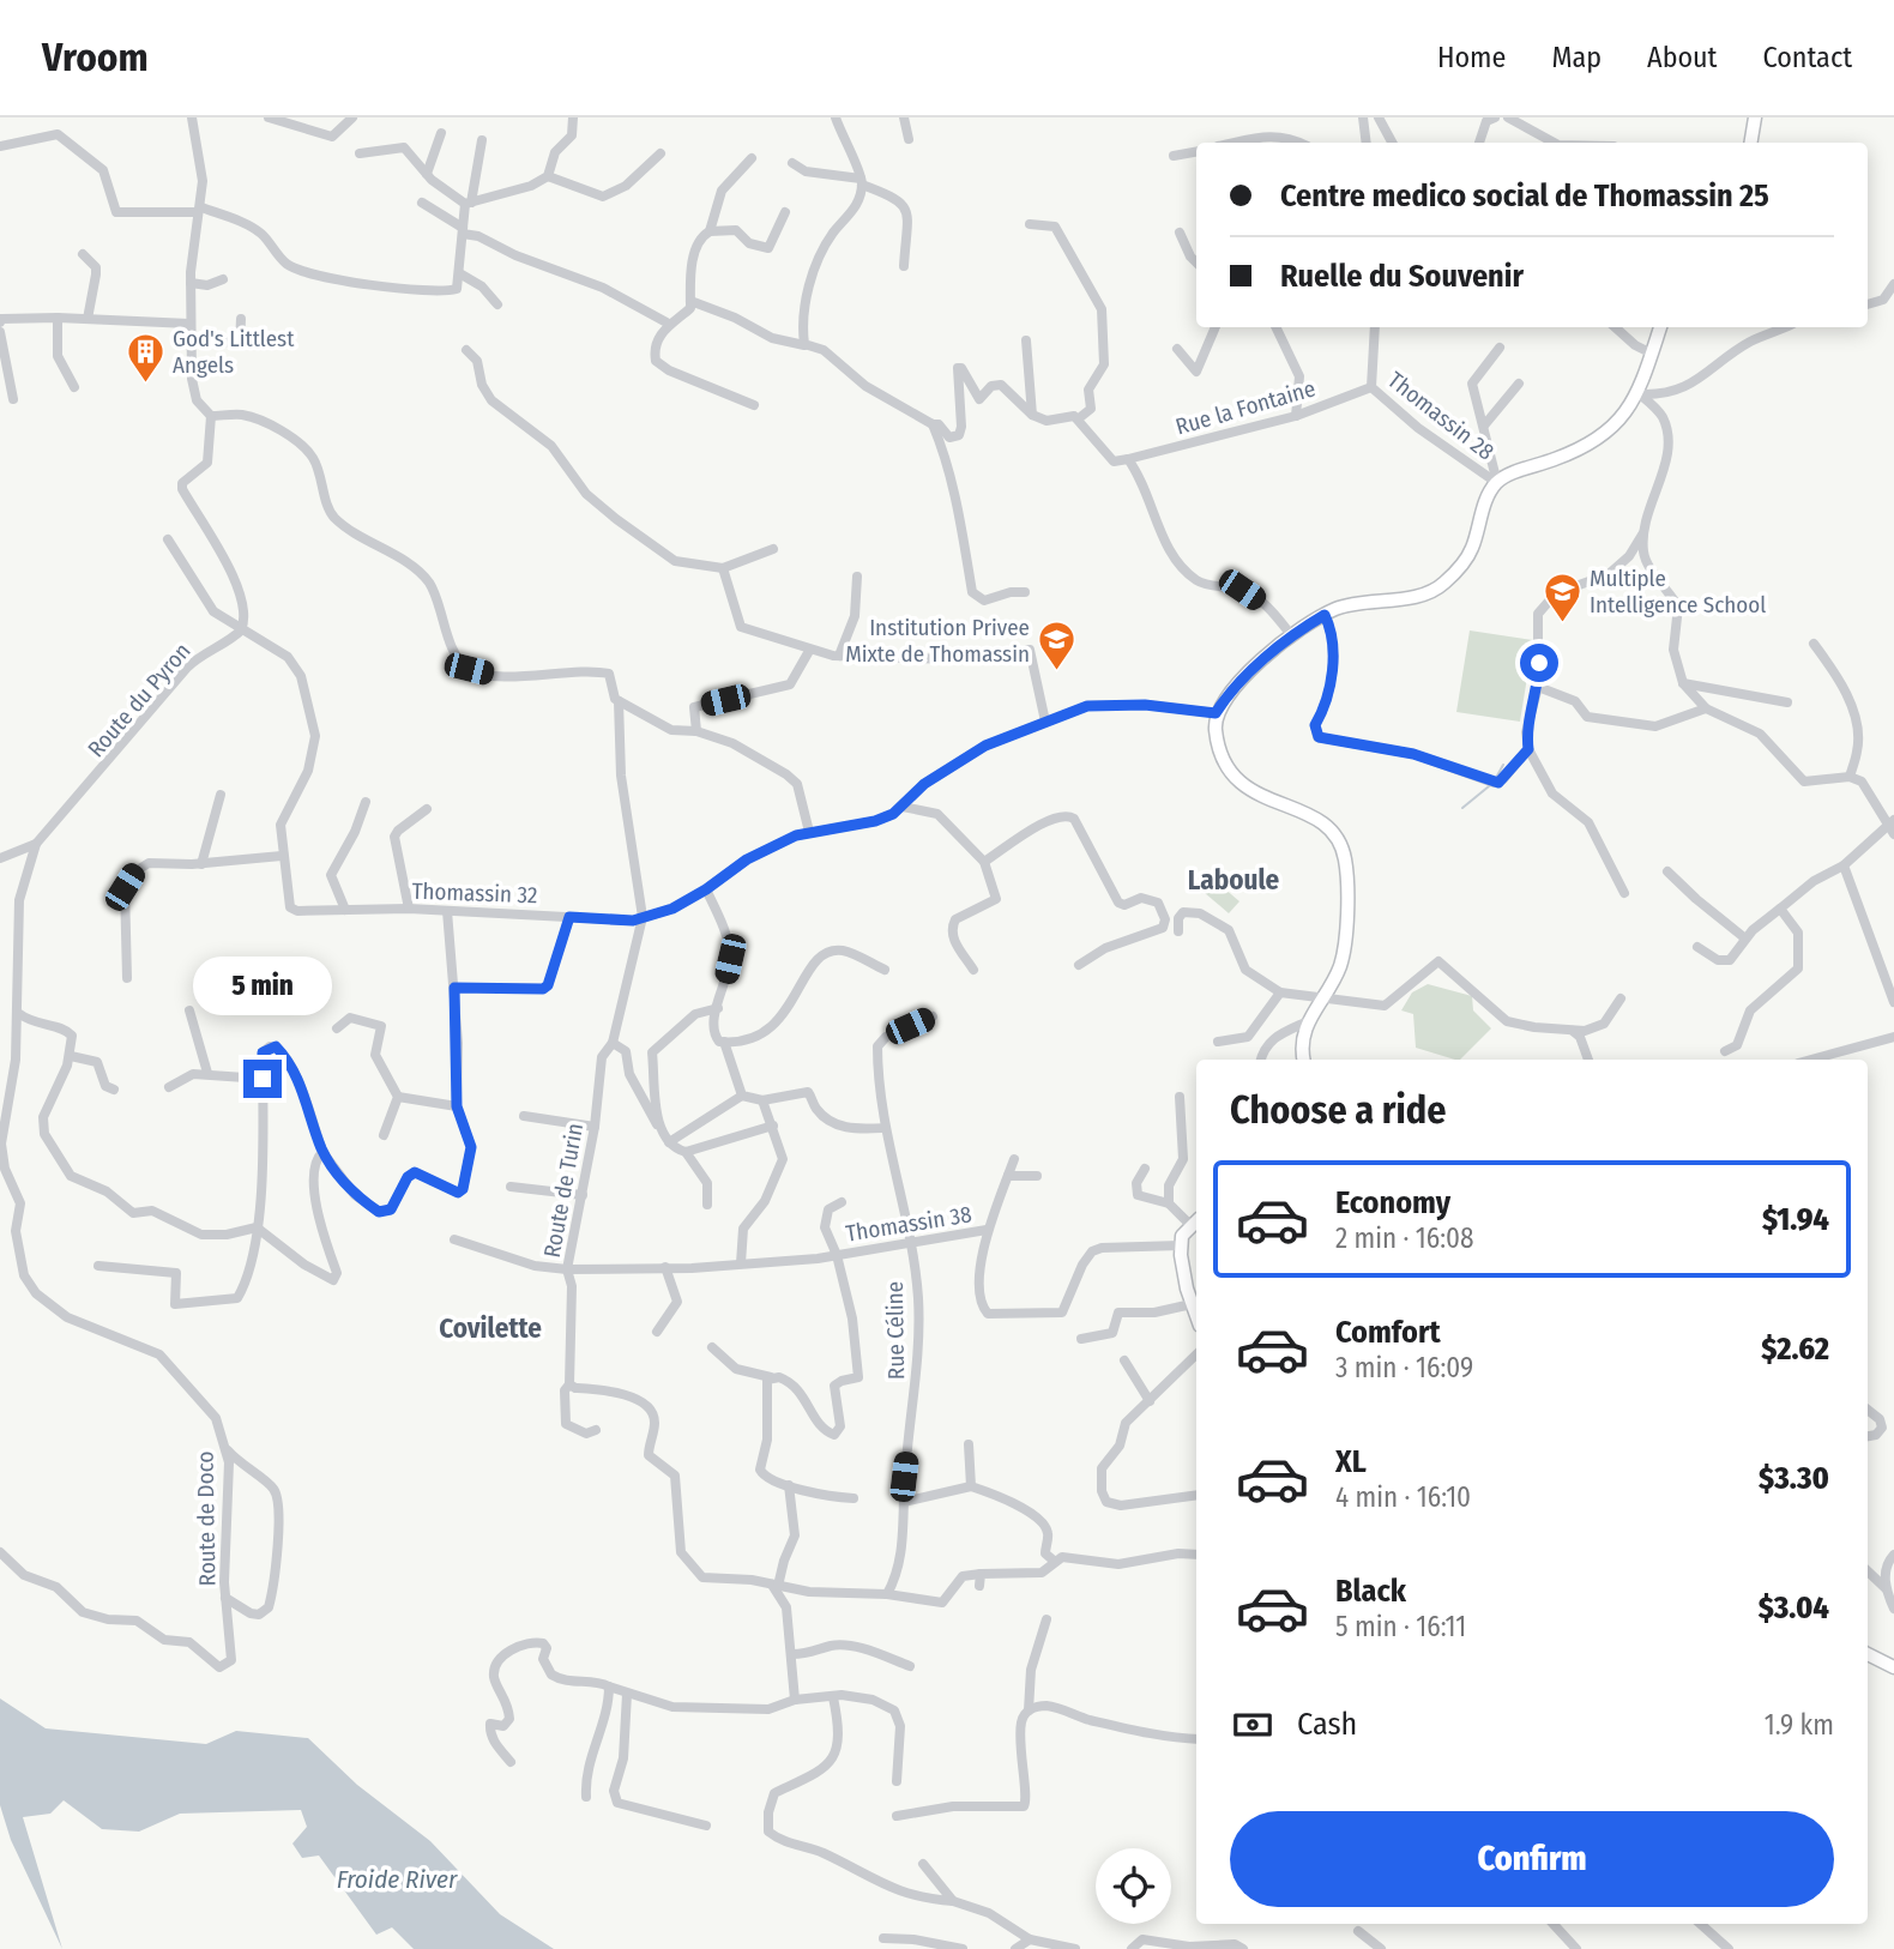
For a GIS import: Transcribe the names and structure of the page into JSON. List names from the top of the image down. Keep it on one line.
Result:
{"streets":{"street":["Rue la Fontaine","Thomassin 28","Route du Pyron","Thomassin 32","Route de Turin","Thomassin 38","Rue Céline","Route de Doco"]},"crossings":[["Rue la Fontaine","Thomassin 28"],["Route du Pyron","Route de Doco"],["Thomassin 32","Route de Turin"],["Route de Turin","Thomassin 38"],["Thomassin 38","Rue Céline"]],"districts":["Laboule","Covilette"],"water":["Froide River"],"places":{"building":["God's Littlest Angels"],"school or university":["Multiple Intelligence School","Institution Privee Mixte de Thomassin"]},"page":{"header":"Vroom","nav":["Home","Map","About","Contact"],"banner":["Centre medico social de Thomassin 25","Ruelle du Souvenir"],"bubble":"5 min","heading":"Choose a ride","list":[{"name":"Economy","note":"2 min · 16:08","value":"$1.94"},{"name":"Comfort","note":"3 min · 16:09","value":"$2.62"},{"name":"XL","note":"4 min · 16:10","value":"$3.30"},{"name":"Black","note":"5 min · 16:11","value":"$3.04"}],"pay":["Cash","1.9 km"],"buttons":"Confirm"}}
